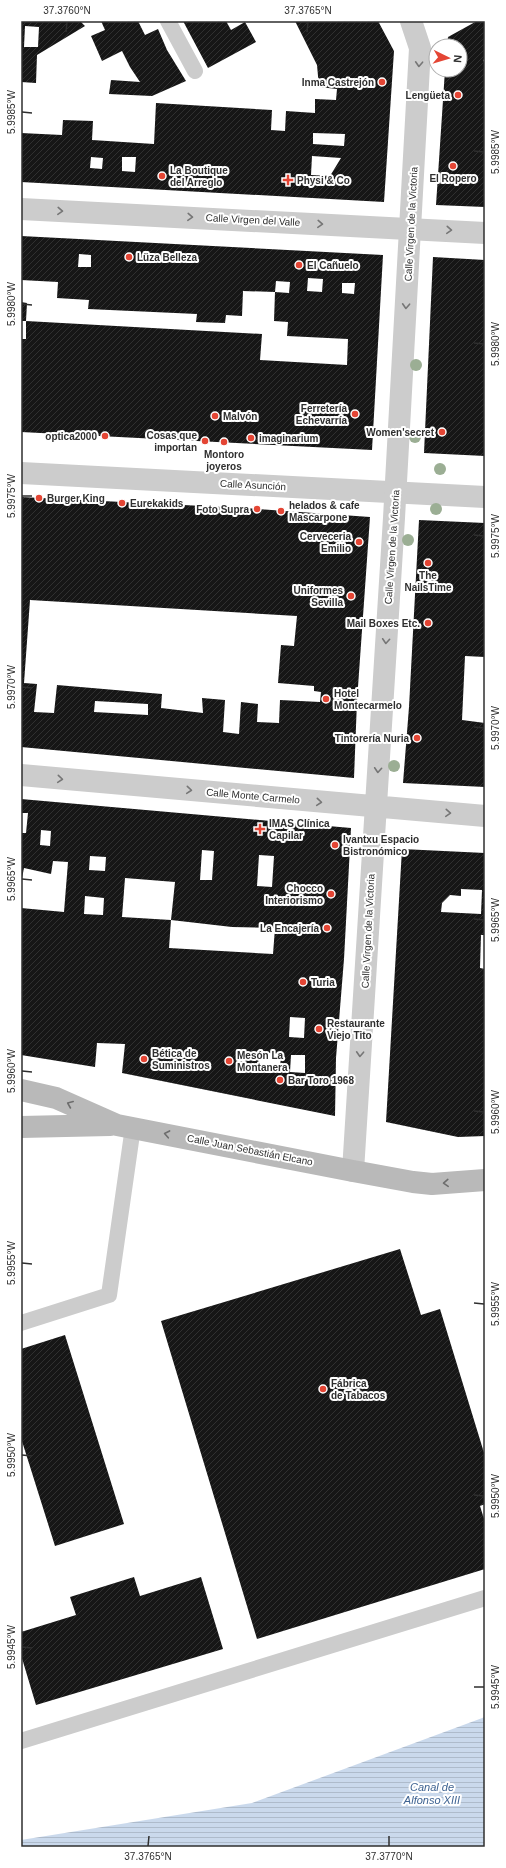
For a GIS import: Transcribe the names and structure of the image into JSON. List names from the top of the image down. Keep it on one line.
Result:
{"streets":{"main road":["Calle Juan Sebastián Elcano"],"street":["Calle Virgen del Valle","Calle Virgen de la Victoria","Calle Asunción","Calle Monte Carmelo"]},"crossings":[["Calle Virgen del Valle","Calle Virgen de la Victoria"],["Calle Virgen de la Victoria","Calle Asunción"],["Calle Virgen de la Victoria","Calle Monte Carmelo"],["Calle Virgen de la Victoria","Calle Juan Sebastián Elcano"]],"one_way":["Calle Virgen del Valle","Calle Virgen de la Victoria","Calle Monte Carmelo","Calle Juan Sebastián Elcano"],"water":["Canal de Alfonso XIII"],"places":{"other":["Inma Castrejón","Lengüeta","El Ropero","La Boutique del Arreglo","Lüza Belleza","El Cañuelo","Ferretería Echevarría","Malvón","Women'secret","optica2000","imaginarium","Cosas que importan","Montoro joyeros","Burger King","Eurekakids","Foto Supra","helados & cafe Mascarpone","Cerveceria Emilio","The NailsTime","Uniformes Sevilla","Mail Boxes Etc.","Hotel Montecarmelo","Tintorería Nuria","Ivantxu Espacio Bistronómico","Chocco Interiorismo","La Encajería","Turia","Restaurante Viejo Tito","Bética de Suministros","Mesón La Montanera","Bar Toro 1968","Fábrica de Tabacos"],"health":["Physi & Co","IMAS Clínica Capilar"]},"north":"right","coordinates":["37.3760°N","37.3765°N","5.9985°W","5.9980°W","5.9975°W","5.9970°W","5.9965°W","5.9960°W","5.9955°W","5.9950°W","5.9945°W","37.3770°N"]}
